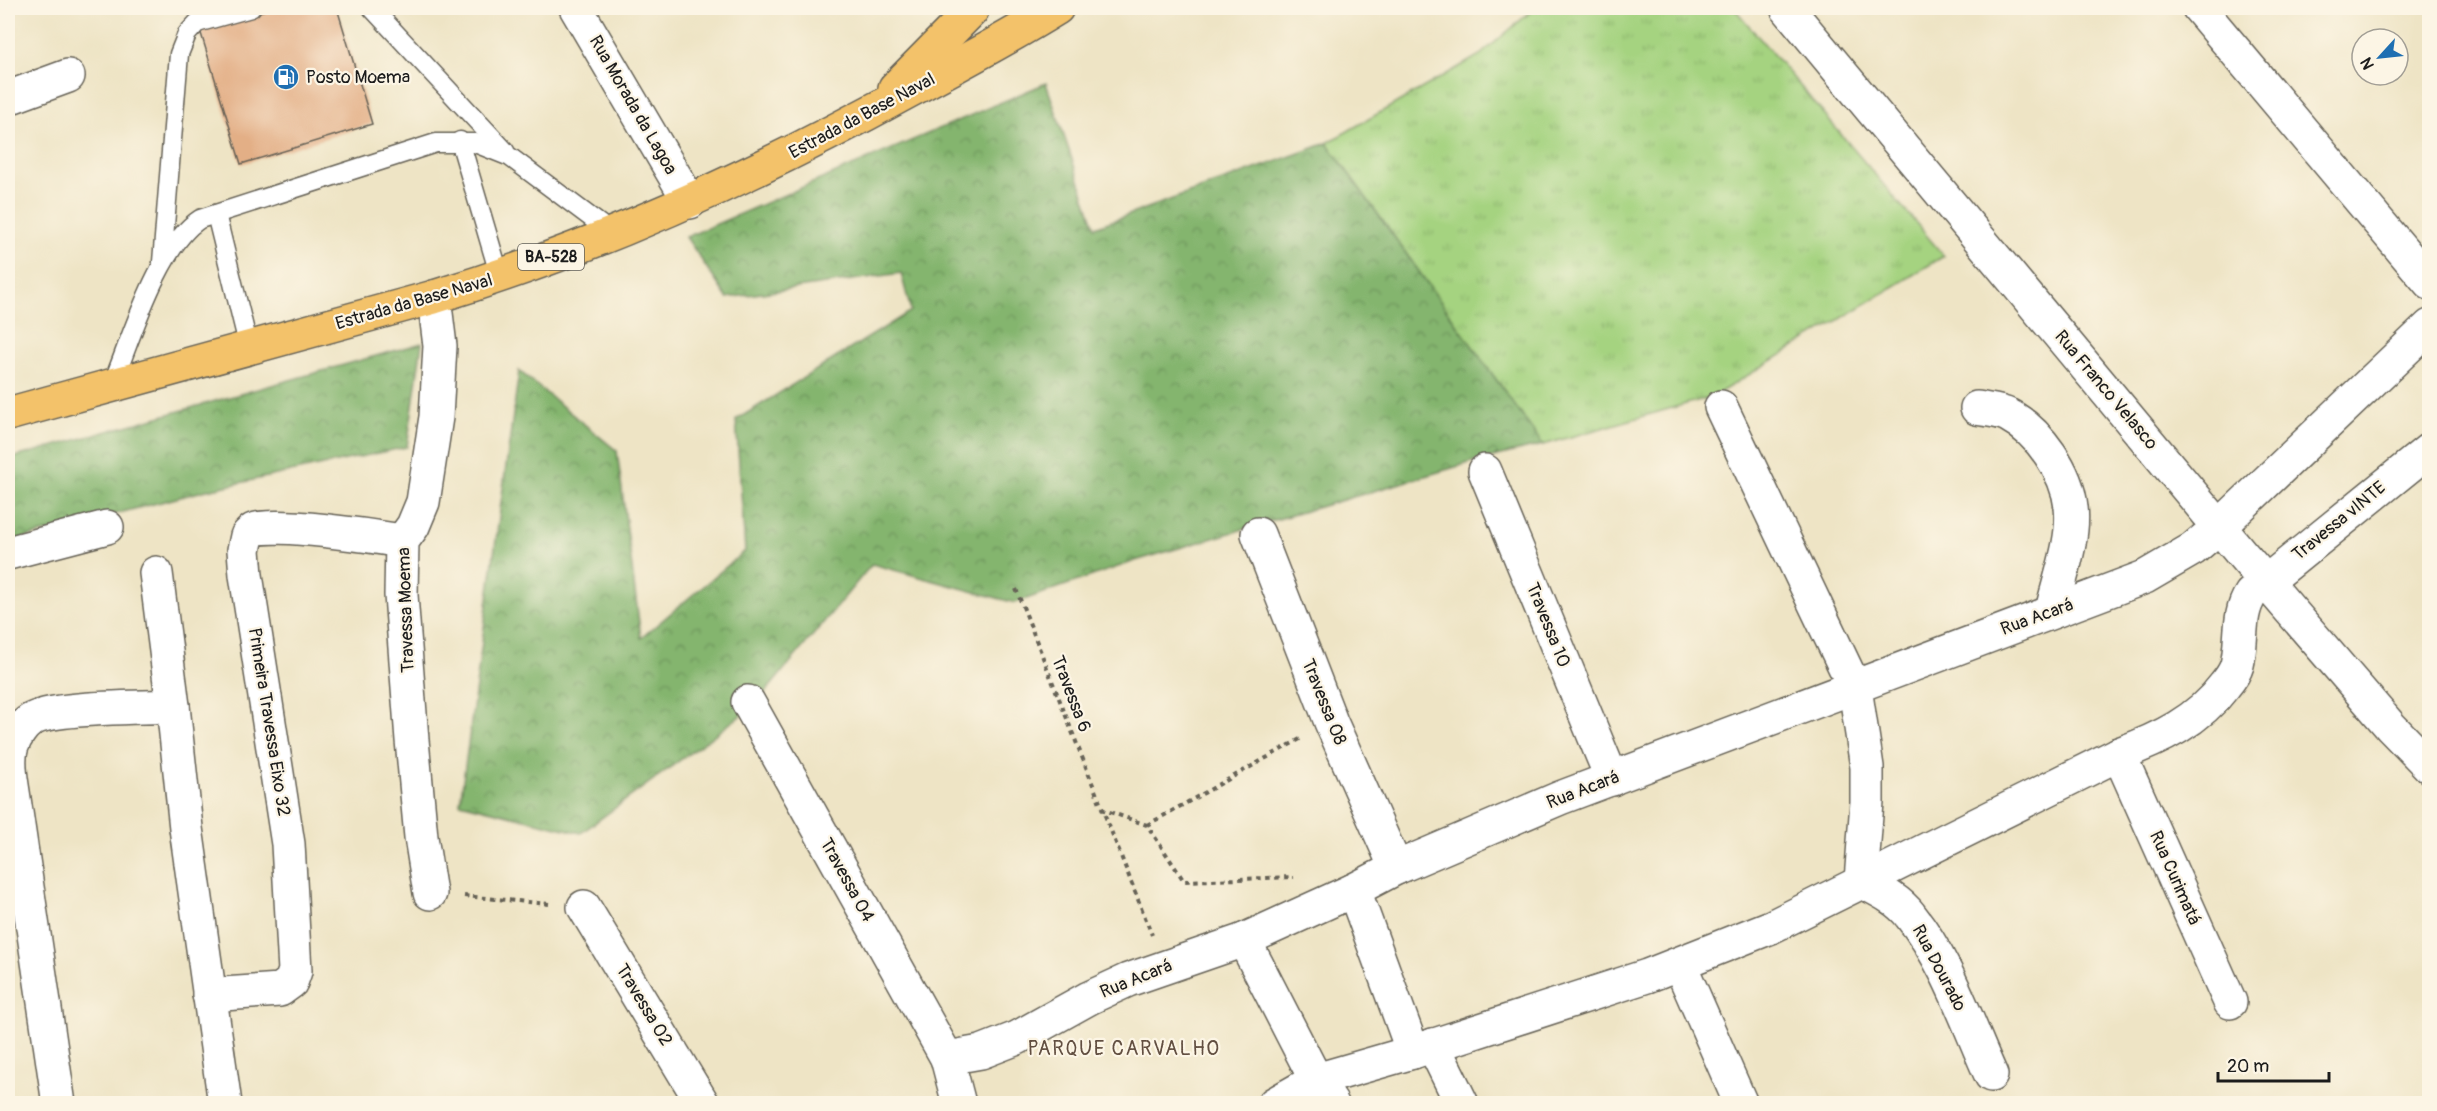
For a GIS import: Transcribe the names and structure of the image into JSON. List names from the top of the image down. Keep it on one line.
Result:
{"streets":{"main road":["Estrada da Base Naval","BA-528"],"street":["Rua Morada da Lagoa","Rua Franco Velasco","Travessa vINTE","Travessa Moema","Rua Acará","Travessa 10","Travessa 08","Primeira Travessa Eixo 32","Rua Curimatá","Travessa 04","Rua Dourado","Travessa 02"],"path":["Travessa 6"]},"crossings":[["Rua Morada da Lagoa","Estrada da Base Naval"],["Estrada da Base Naval","Travessa Moema"],["Rua Franco Velasco","Travessa vINTE"],["Rua Franco Velasco","Rua Acará"],["Travessa Moema","Primeira Travessa Eixo 32"],["Rua Acará","Travessa 10"],["Rua Acará","Travessa 6"],["Rua Acará","Travessa 08"],["Rua Acará","Travessa 04"]],"districts":["PARQUE CARVALHO"],"places":{"fuel station":["Posto Moema"]},"scale_bar":"20 m","north":"bottom left"}
